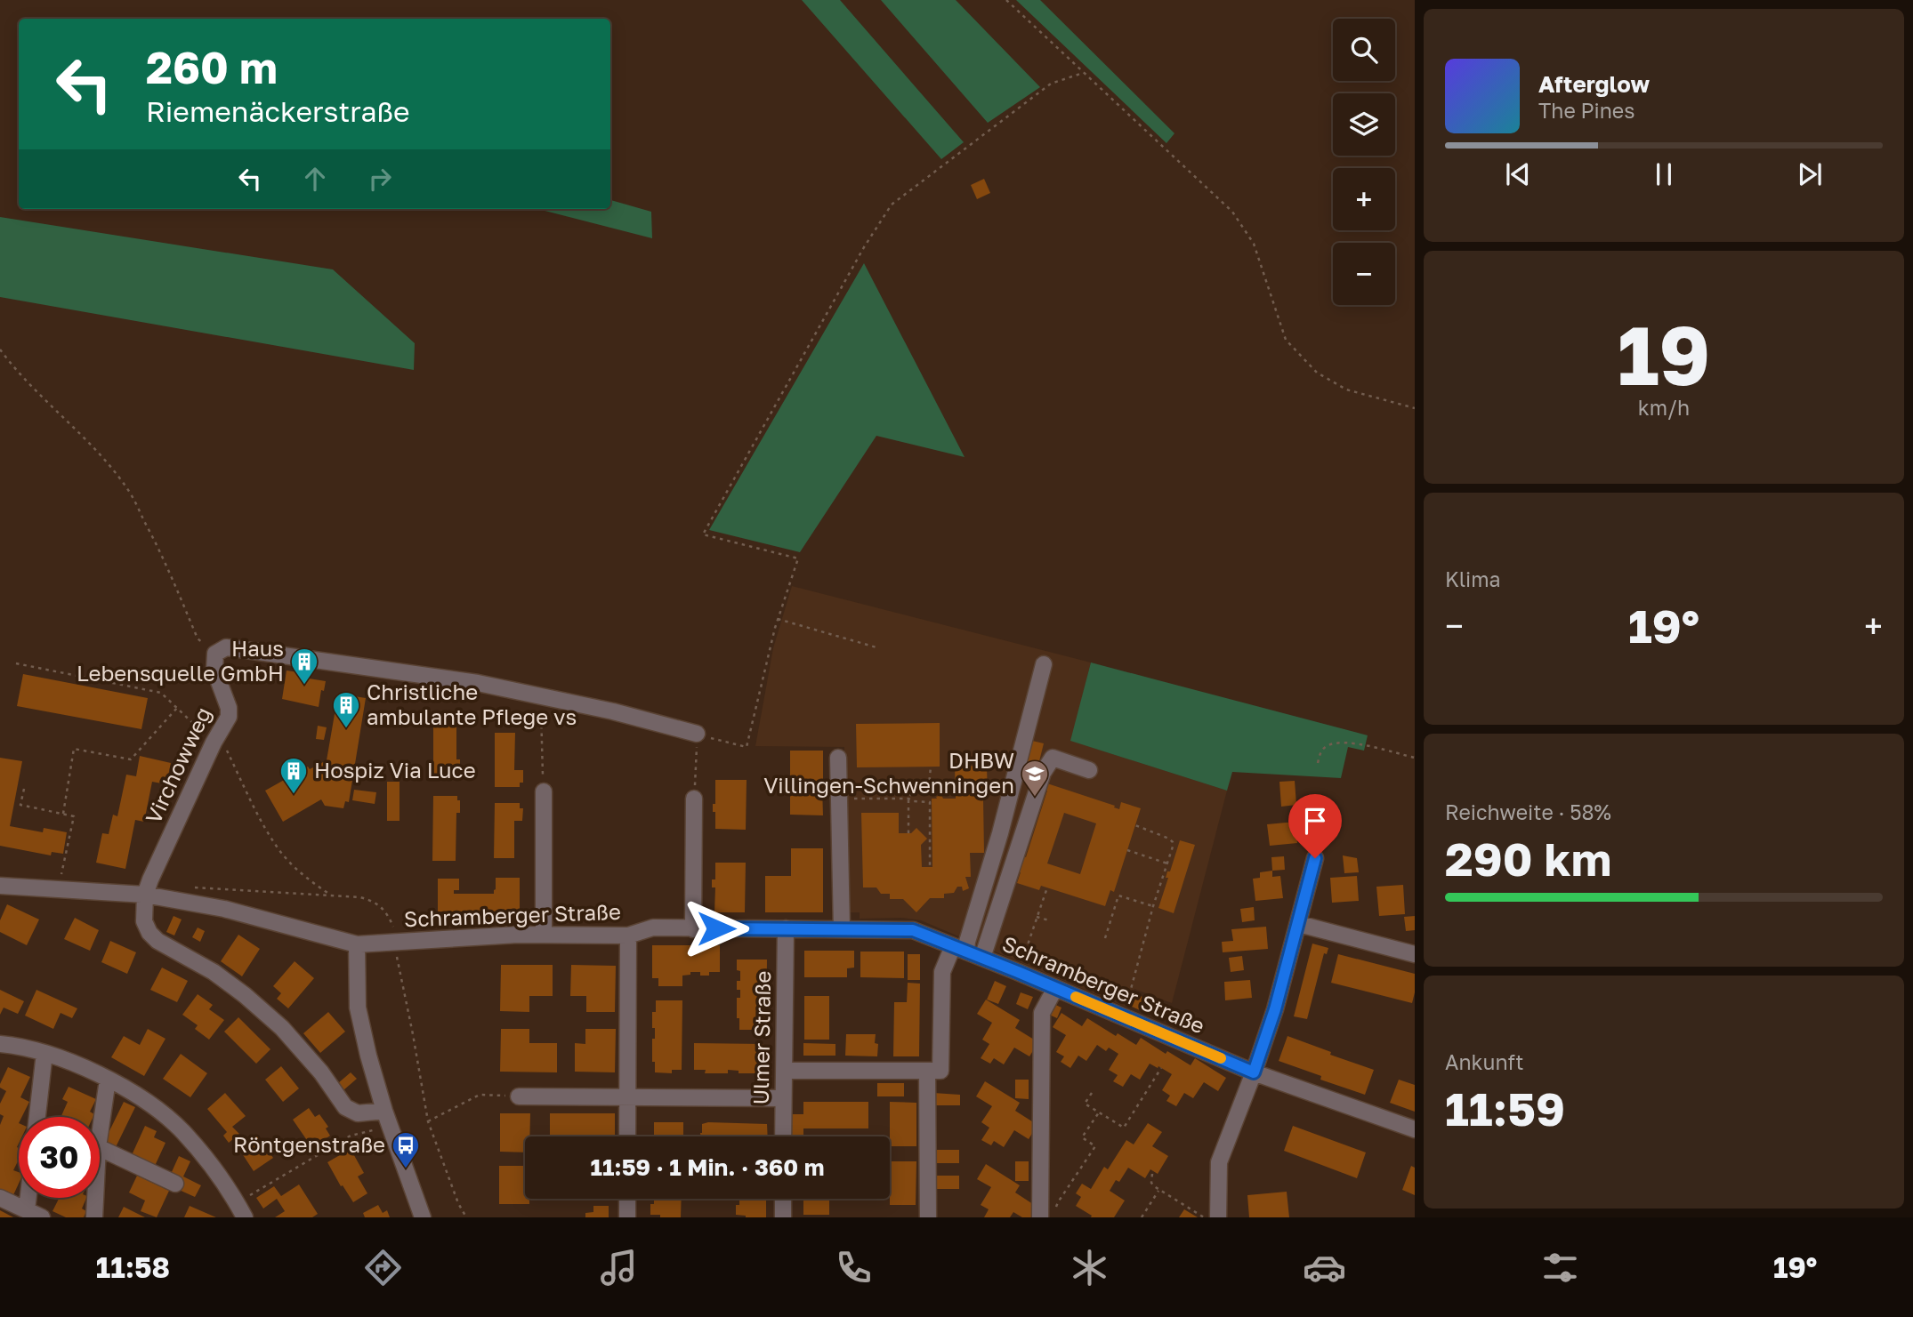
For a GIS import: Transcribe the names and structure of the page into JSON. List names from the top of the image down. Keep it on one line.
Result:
{"streets":{"street":["Virchowweg","Schramberger Straße","Ulmer Straße"]},"crossings":[["Schramberger Straße","Ulmer Straße"]],"places":{"building":["Haus Lebensquelle GmbH","Christliche ambulante Pflege vs","Hospiz Via Luce"],"school or university":["DHBW Villingen-Schwenningen"],"bus stop":["Röntgenstraße"]},"page":{"map_buttons":["+","−"],"turn":["260 m","Riemenäckerstraße"],"song":["Afterglow","The Pines"],"tile":[["19","km/h"],"Klima",["Reichweite · 58%","290 km"],["Ankunft","11:59"]],"heat":["−","19°","+"],"limit":"30","trip":"11:59 · 1 Min. · 360 m","tabs":["11:58","19°"]}}
